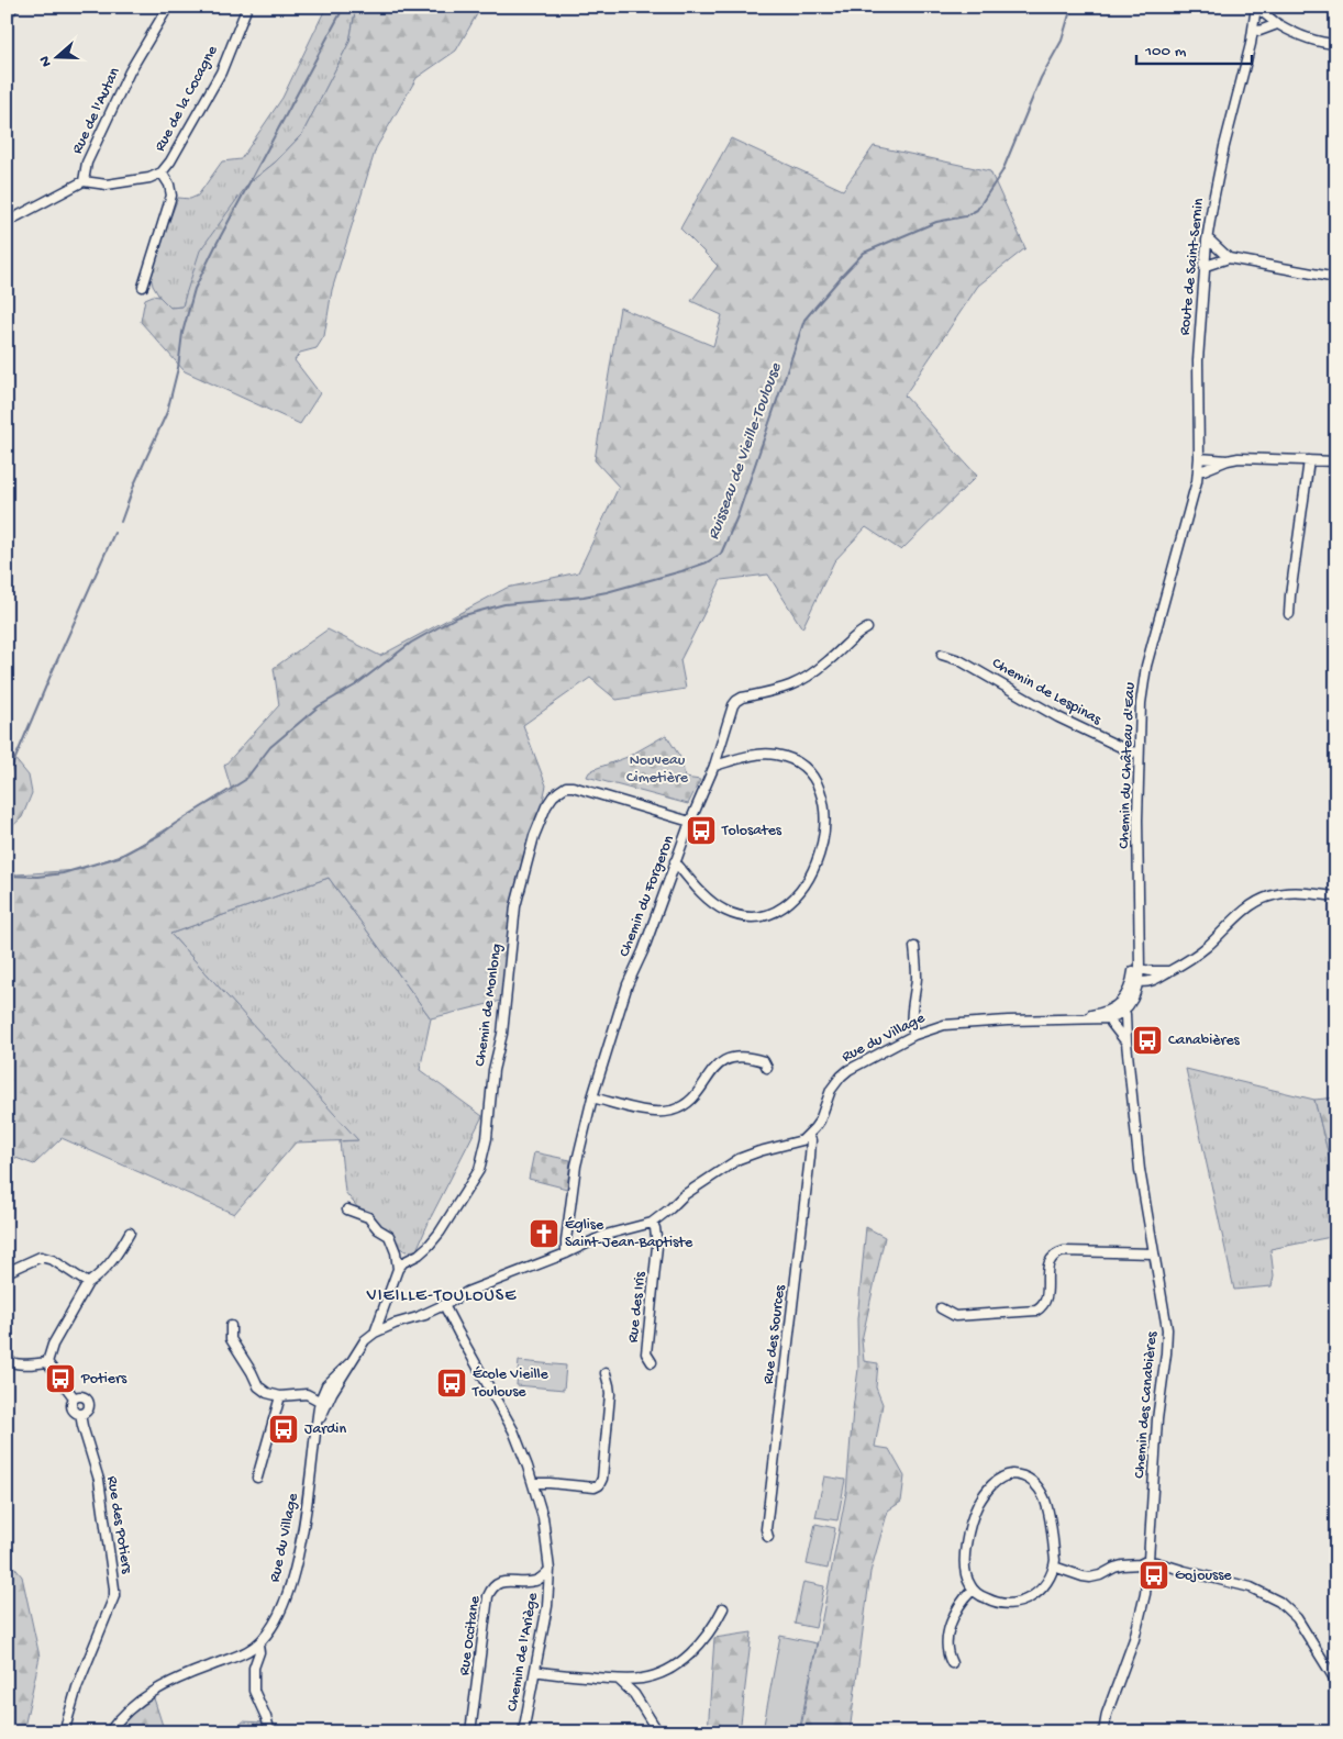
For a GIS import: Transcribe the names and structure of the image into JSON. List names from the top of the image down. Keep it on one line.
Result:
{"streets":{"street":["Rue de la Cocagne","Rue de l'Autan","Route de Saint-Sernin","Chemin de Lespinas","Chemin du Château d'Eau","Chemin du Forgeron","Chemin de Monlong","Rue du Village","Rue des Iris","Rue des Sources","Chemin des Canabières","Rue des Potiers","Rue Occitane","Chemin de l'Ariège"]},"crossings":[["Rue de la Cocagne","Rue de l'Autan"],["Route de Saint-Sernin","Chemin du Château d'Eau"],["Chemin de Lespinas","Chemin du Château d'Eau"],["Chemin du Château d'Eau","Rue du Village"],["Chemin du Château d'Eau","Chemin des Canabières"],["Chemin du Forgeron","Chemin de Monlong"],["Chemin du Forgeron","Rue du Village"],["Rue du Village","Rue des Iris"],["Rue du Village","Rue des Sources"],["Rue du Village","Chemin des Canabières"],["Rue du Village","Chemin de l'Ariège"]],"districts":["VIEILLE-TOULOUSE"],"water":["Ruisseau de Vieille-Toulouse"],"parks":["Nouveau Cimetière"],"places":{"bus stop":["Tolosates","Canabières","Potiers","École Vieille Toulouse","Jardin","Gojousse"],"church":["Église Saint-Jean-Baptiste"]},"scale_bar":"100 m","north":"left"}
